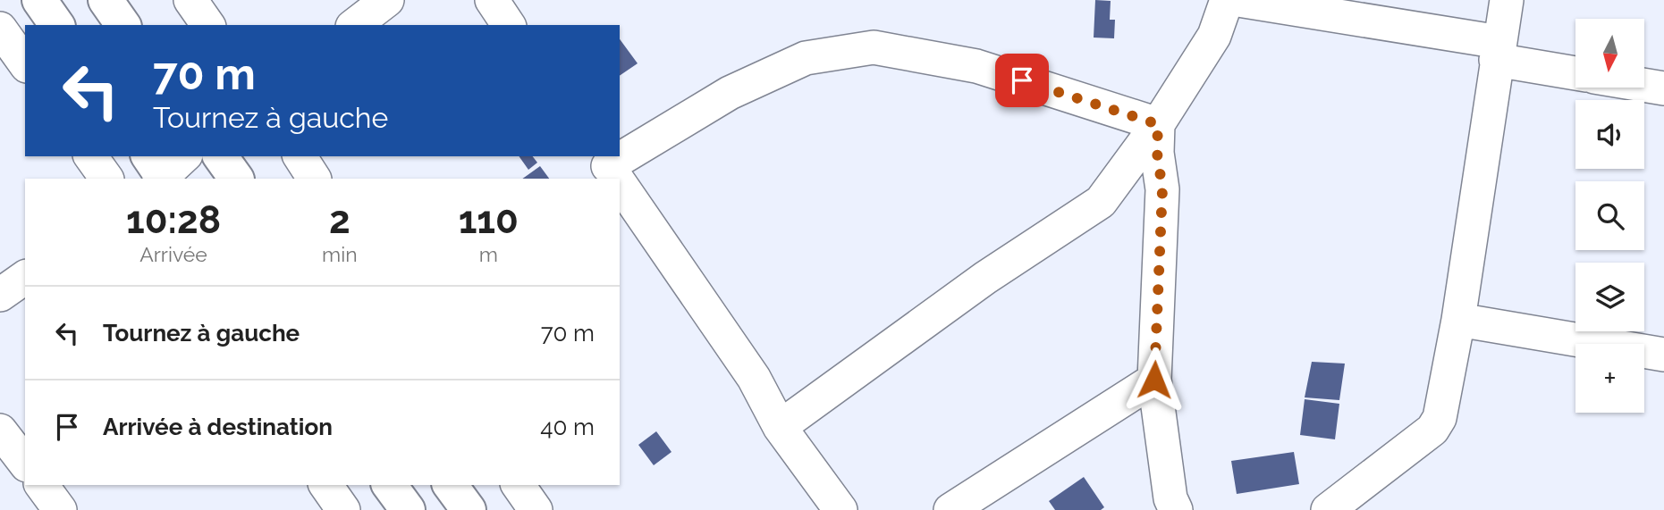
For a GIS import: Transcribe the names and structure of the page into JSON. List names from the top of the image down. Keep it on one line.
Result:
{"north":"bottom","page":{"map_buttons":"+","turn":["70 m","Tournez à gauche"],"eta":["10:28","Arrivée","2","min","110","m"],"list":[{"name":"Tournez à gauche","value":"70 m"},{"name":"Arrivée à destination","value":"40 m"}]}}
